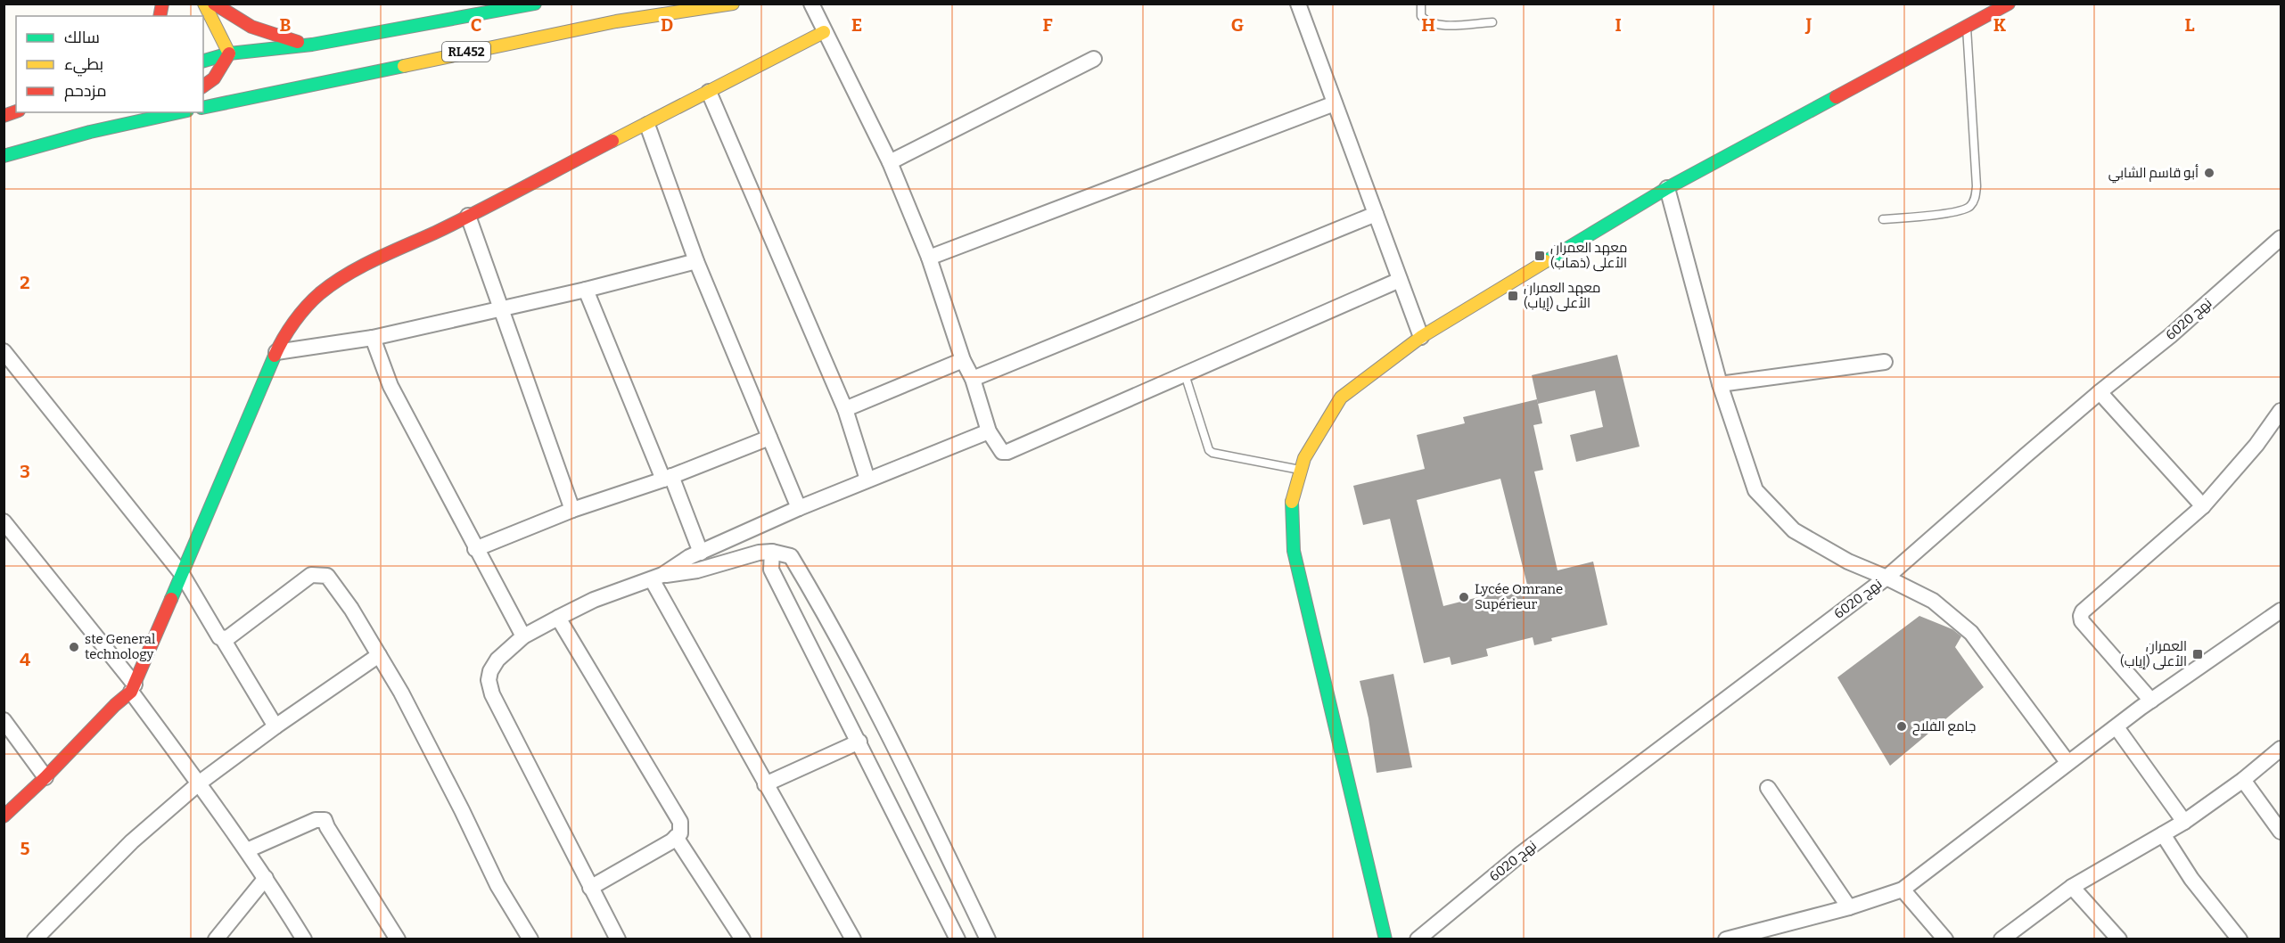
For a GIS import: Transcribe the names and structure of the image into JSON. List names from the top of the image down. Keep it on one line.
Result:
{"streets":{"main road":["RL452"],"street":["نهج 6020"]},"places":{"other":["أبو قاسم الشابي","Lycée Omrane Supérieur","ste General technology","جامع الفلاح"],"transit":["معهد العمران الأعلى (ذهاب)","معهد العمران الأعلى (إياب)","العمران الأعلى (إياب)"]},"legend":["سالك","بطيء","مزدحم"],"grid":{"columns":["B","C","D","E","F","G","H","I","J","K","L"],"rows":["2","3","4","5"]}}
